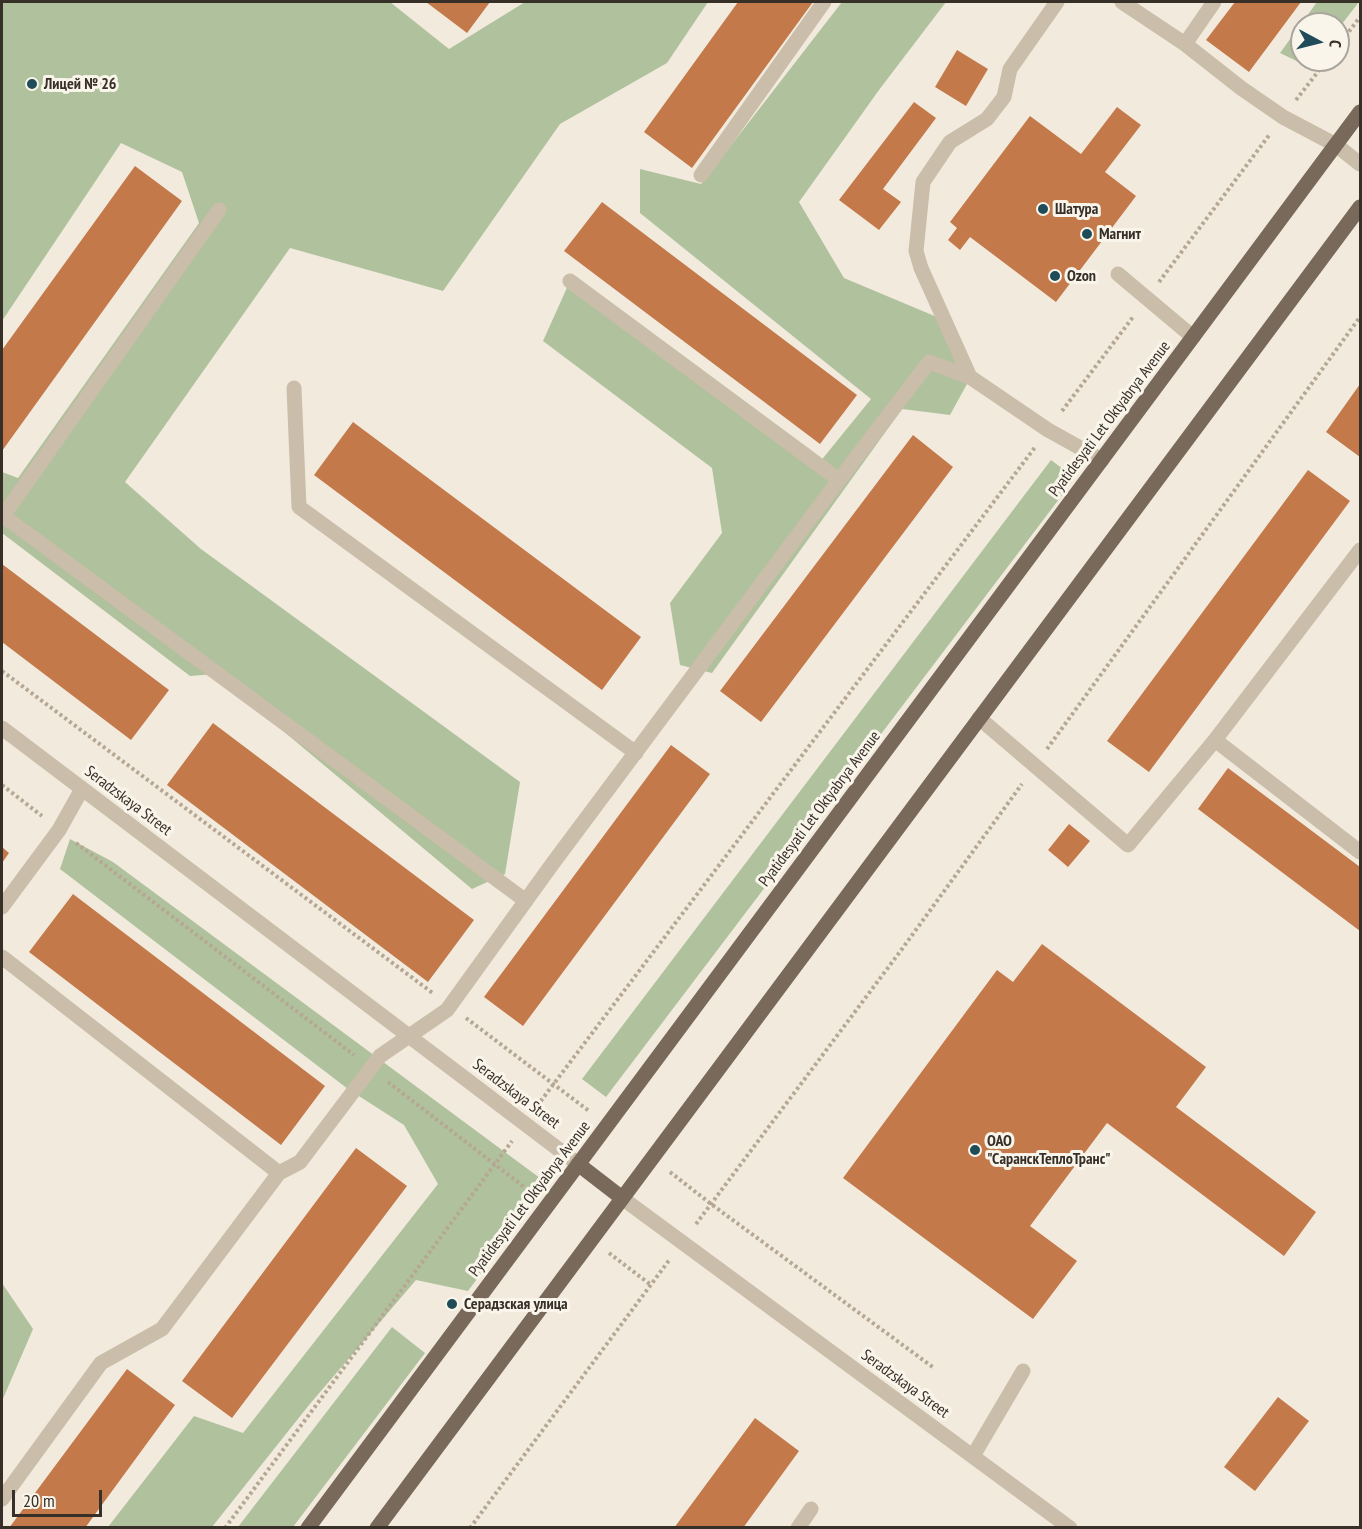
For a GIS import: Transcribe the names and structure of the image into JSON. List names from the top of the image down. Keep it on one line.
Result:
{"streets":{"main road":["Pyatidesyati Let Oktyabrya Avenue","Seradzskaya Street"]},"crossings":[["Pyatidesyati Let Oktyabrya Avenue","Seradzskaya Street"]],"places":["Лицей № 26","Шатура","Магнит","Ozon","ОАО \"СаранскТеплоТранс\"","Серадзская улица"],"scale_bar":"20 m","north":"right"}
